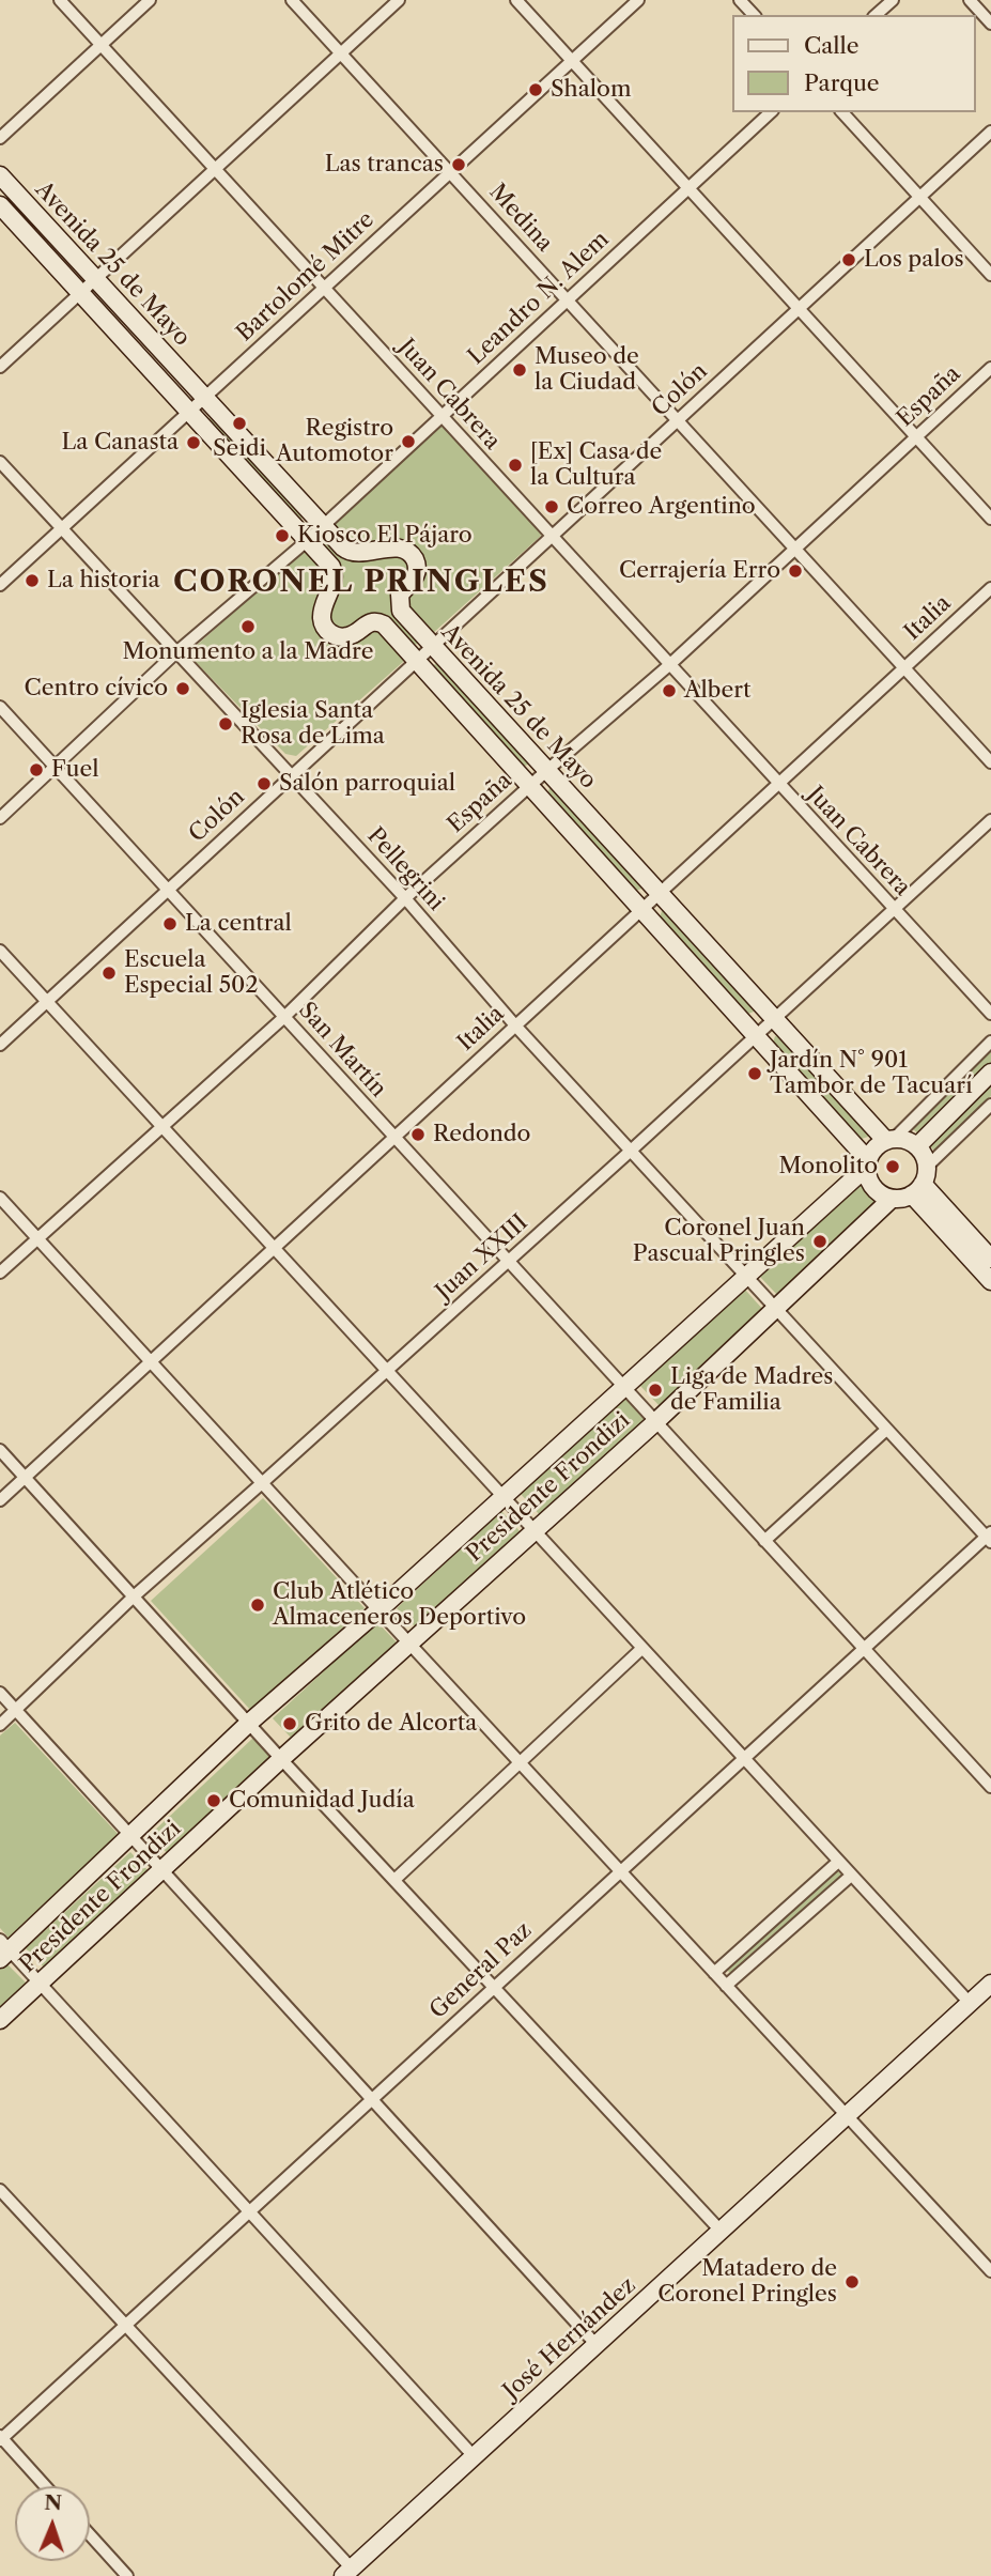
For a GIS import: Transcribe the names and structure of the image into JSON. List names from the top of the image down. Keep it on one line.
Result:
{"streets":{"main road":["Avenida 25 de Mayo","Presidente Frondizi","José Hernández"],"street":["Medina","Bartolomé Mitre","Leandro N. Alem","Colón","Juan Cabrera","España","Italia","Pellegrini","San Martín","Juan XXIII","General Paz"]},"crossings":[["Medina","Bartolomé Mitre"],["Medina","Leandro N. Alem"],["Medina","Colón"],["Medina","España"],["Medina","Italia"],["Avenida 25 de Mayo","Bartolomé Mitre"],["Avenida 25 de Mayo","Leandro N. Alem"],["Avenida 25 de Mayo","Colón"],["Avenida 25 de Mayo","España"],["Avenida 25 de Mayo","Italia"],["Avenida 25 de Mayo","Juan XXIII"],["Avenida 25 de Mayo","Presidente Frondizi"],["Bartolomé Mitre","Juan Cabrera"],["Bartolomé Mitre","Pellegrini"],["Leandro N. Alem","Juan Cabrera"],["Leandro N. Alem","Pellegrini"],["Leandro N. Alem","San Martín"],["Colón","Juan Cabrera"],["Colón","Pellegrini"],["Colón","San Martín"],["Juan Cabrera","España"],["Juan Cabrera","Italia"],["Juan Cabrera","Juan XXIII"],["España","Pellegrini"],["España","San Martín"],["Italia","Pellegrini"],["Italia","San Martín"],["Pellegrini","Juan XXIII"],["Pellegrini","Presidente Frondizi"],["Pellegrini","General Paz"],["San Martín","Juan XXIII"],["San Martín","Presidente Frondizi"],["San Martín","General Paz"]],"districts":["CORONEL PRINGLES"],"places":["Shalom","Las trancas","Los palos","Museo de la Ciudad","Seidi","Registro Automotor","La Canasta","[Ex] Casa de la Cultura","Correo Argentino","Kiosco El Pájaro","Cerrajería Erro","La historia","Monumento a la Madre","Centro cívico","Albert","Iglesia Santa Rosa de Lima","Fuel","Salón parroquial","La central","Escuela Especial 502","Jardín N° 901 Tambor de Tacuarí","Redondo","Monolito","Coronel Juan Pascual Pringles","Liga de Madres de Familia","Club Atlético Almaceneros Deportivo","Grito de Alcorta","Comunidad Judía","Matadero de Coronel Pringles"],"legend":["Calle","Parque"],"north":"top"}
